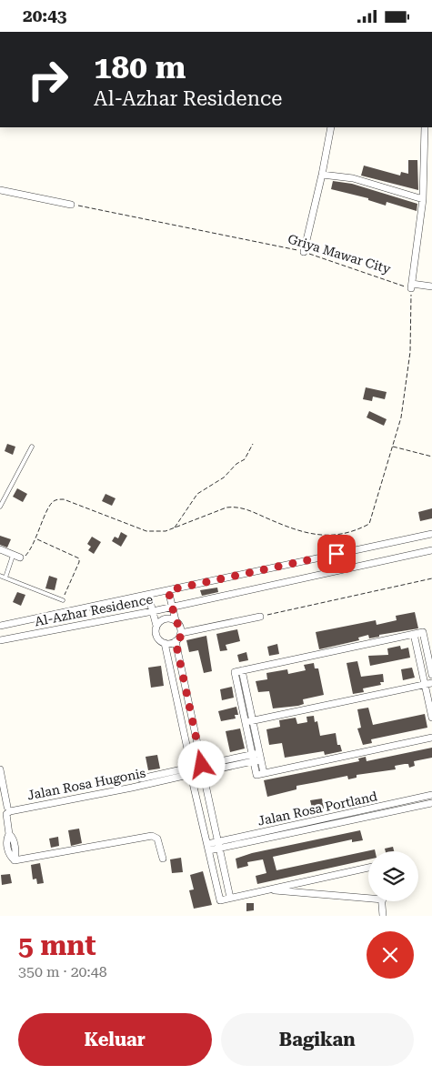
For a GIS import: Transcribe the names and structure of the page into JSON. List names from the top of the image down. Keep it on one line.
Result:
{"streets":{"street":["Al-Azhar Residence","Jalan Rosa Hugonis","Jalan Rosa Portland"],"path":["Griya Mawar City"]},"page":{"status":"20:43","turn":["180 m","Al-Azhar Residence"],"heading":["5 mnt","350 m · 20:48"],"buttons":["Keluar","Bagikan"]}}
